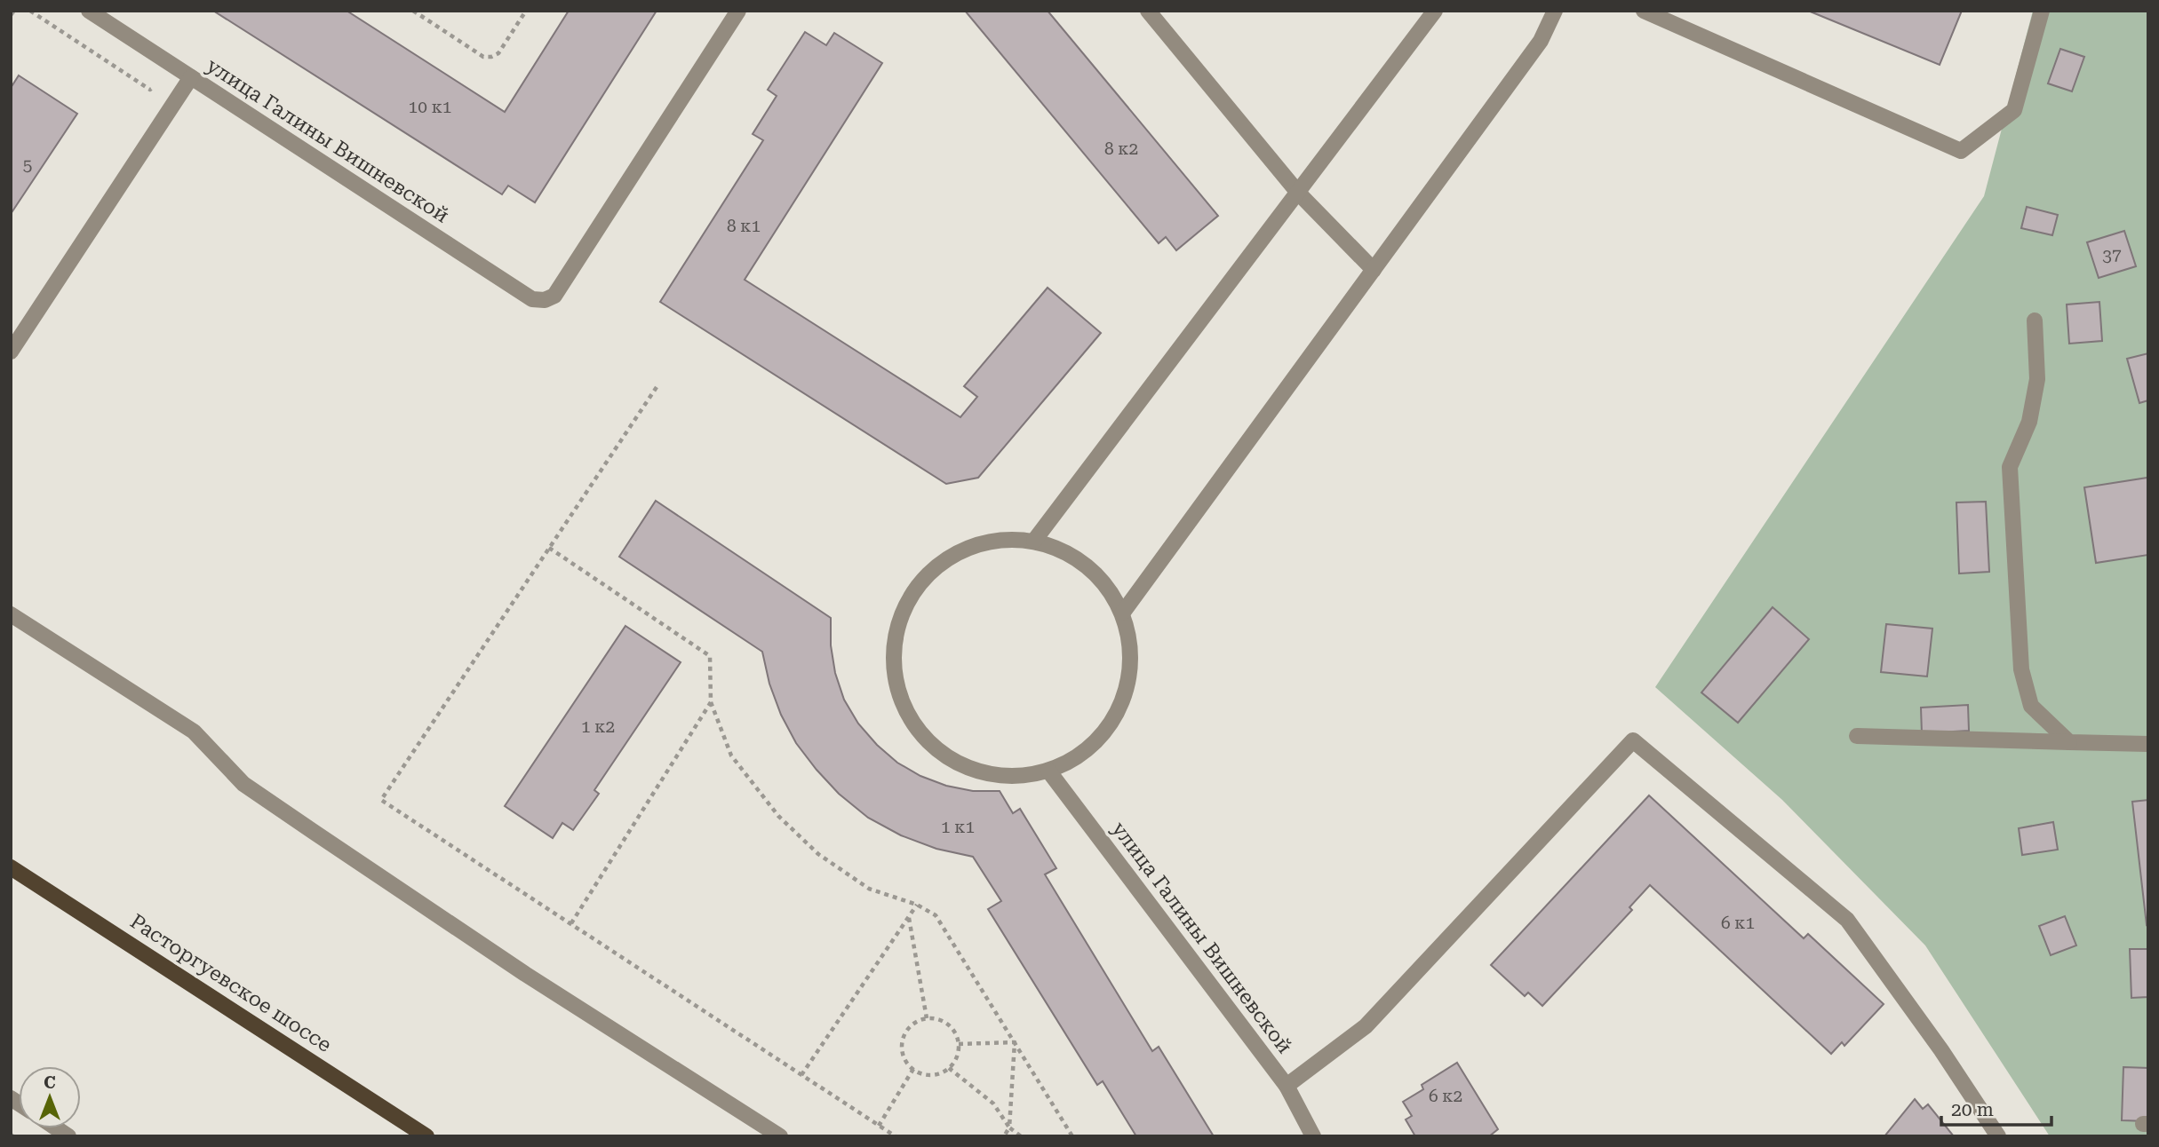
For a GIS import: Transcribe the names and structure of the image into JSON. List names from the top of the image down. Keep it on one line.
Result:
{"streets":{"main road":["Расторгуевское шоссе"],"street":["улица Галины Вишневской"]},"house_numbers":["10 к1","8 к2","5","8 к1","37","1 к2","1 к1","6 к1","6 к2"],"scale_bar":"20 m","north":"top"}
